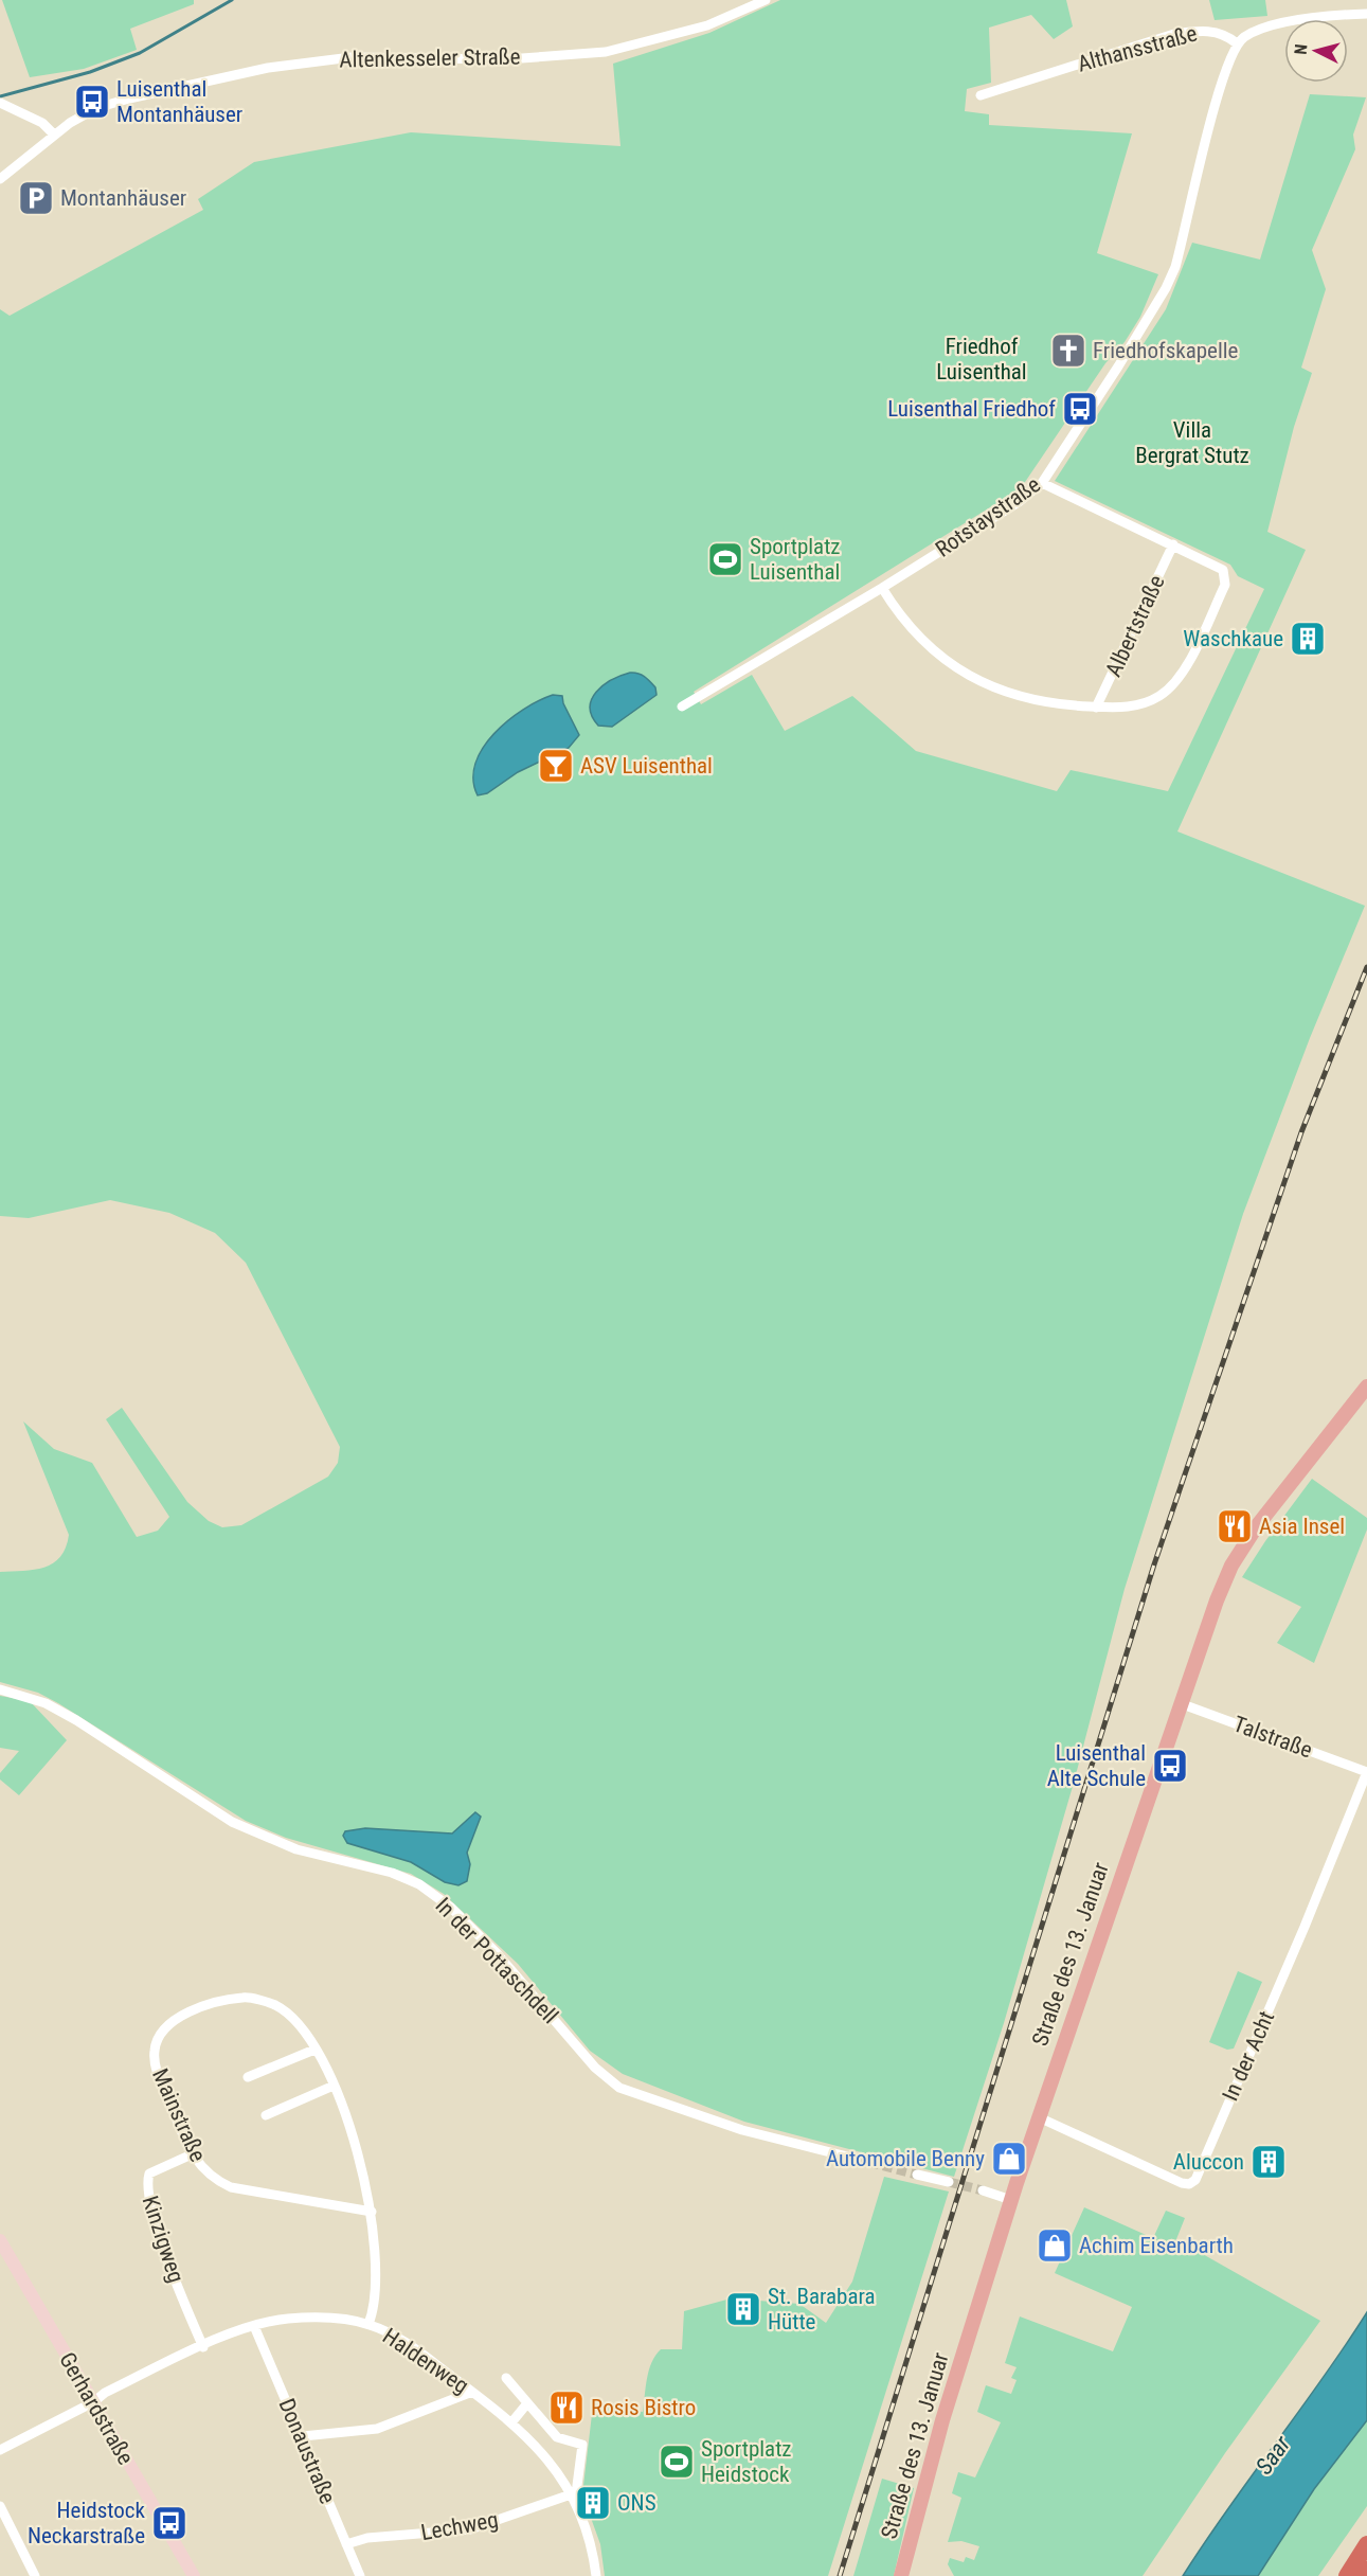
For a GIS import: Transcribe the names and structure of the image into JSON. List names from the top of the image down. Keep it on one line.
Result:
{"streets":{"main road":["Straße des 13. Januar"],"street":["Althansstraße","Altenkesseler Straße","Rotstaystraße","Albertstraße","Talstraße","In der Pottaschdell","In der Acht","Mainstraße","Kinzigweg","Haldenweg","Gerhardstraße","Donaustraße","Lechweg"]},"crossings":[["Althansstraße","Rotstaystraße"],["Rotstaystraße","Albertstraße"],["Talstraße","Straße des 13. Januar"],["Talstraße","In der Acht"],["Straße des 13. Januar","In der Acht"],["Mainstraße","Kinzigweg"],["Mainstraße","Haldenweg"],["Kinzigweg","Haldenweg"],["Haldenweg","Gerhardstraße"],["Haldenweg","Donaustraße"],["Haldenweg","Lechweg"],["Donaustraße","Lechweg"]],"water":["Saar"],"parks":["Friedhof Luisenthal","Villa Bergrat Stutz"],"places":{"bus stop":["Luisenthal Montanhäuser","Luisenthal Friedhof","Luisenthal Alte Schule","Heidstock Neckarstraße"],"parking":["Montanhäuser"],"church":["Friedhofskapelle"],"sports":["Sportplatz Luisenthal","Sportplatz Heidstock"],"building":["Waschkaue","Aluccon","St. Barabara Hütte","ONS"],"bar":["ASV Luisenthal"],"restaurant":["Asia Insel","Rosis Bistro"],"shop":["Automobile Benny","Achim Eisenbarth"]},"north":"left"}
